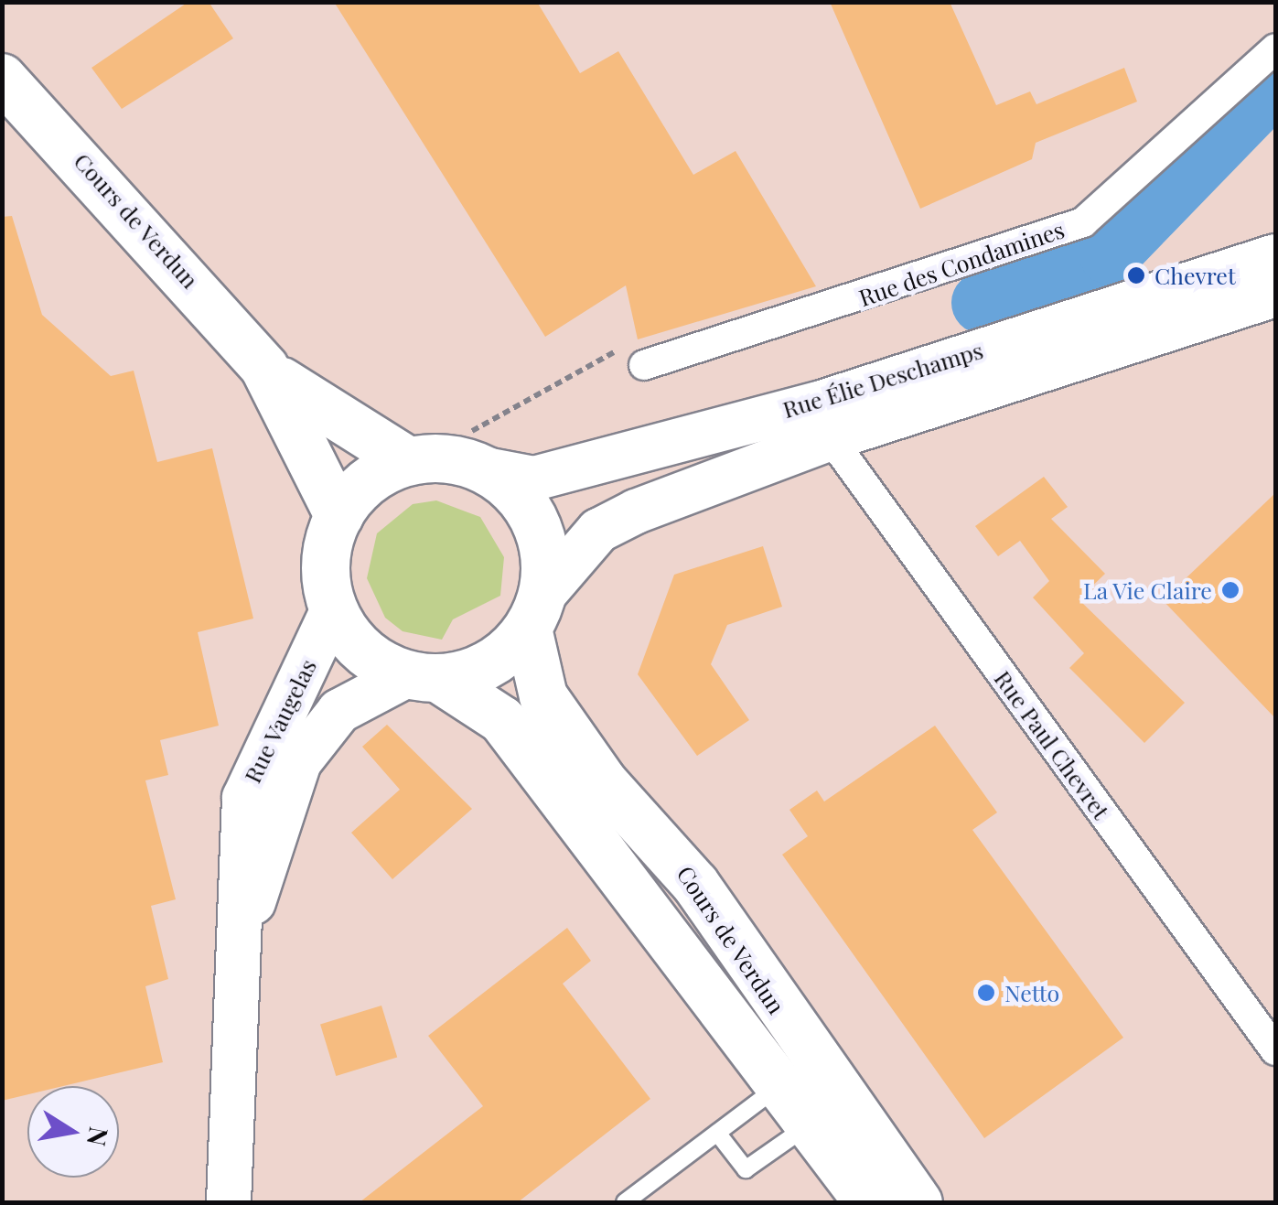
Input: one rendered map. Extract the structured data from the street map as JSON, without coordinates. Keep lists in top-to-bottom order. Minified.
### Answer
{"streets":{"main road":["Cours de Verdun","Rue Élie Deschamps","Rue Vaugelas"],"street":["Rue des Condamines","Rue Paul Chevret"]},"crossings":[["Cours de Verdun","Rue Élie Deschamps"],["Cours de Verdun","Rue Vaugelas"],["Rue Élie Deschamps","Rue Vaugelas"],["Rue Élie Deschamps","Rue Paul Chevret"]],"places":["Chevret","La Vie Claire","Netto"],"north":"right"}
